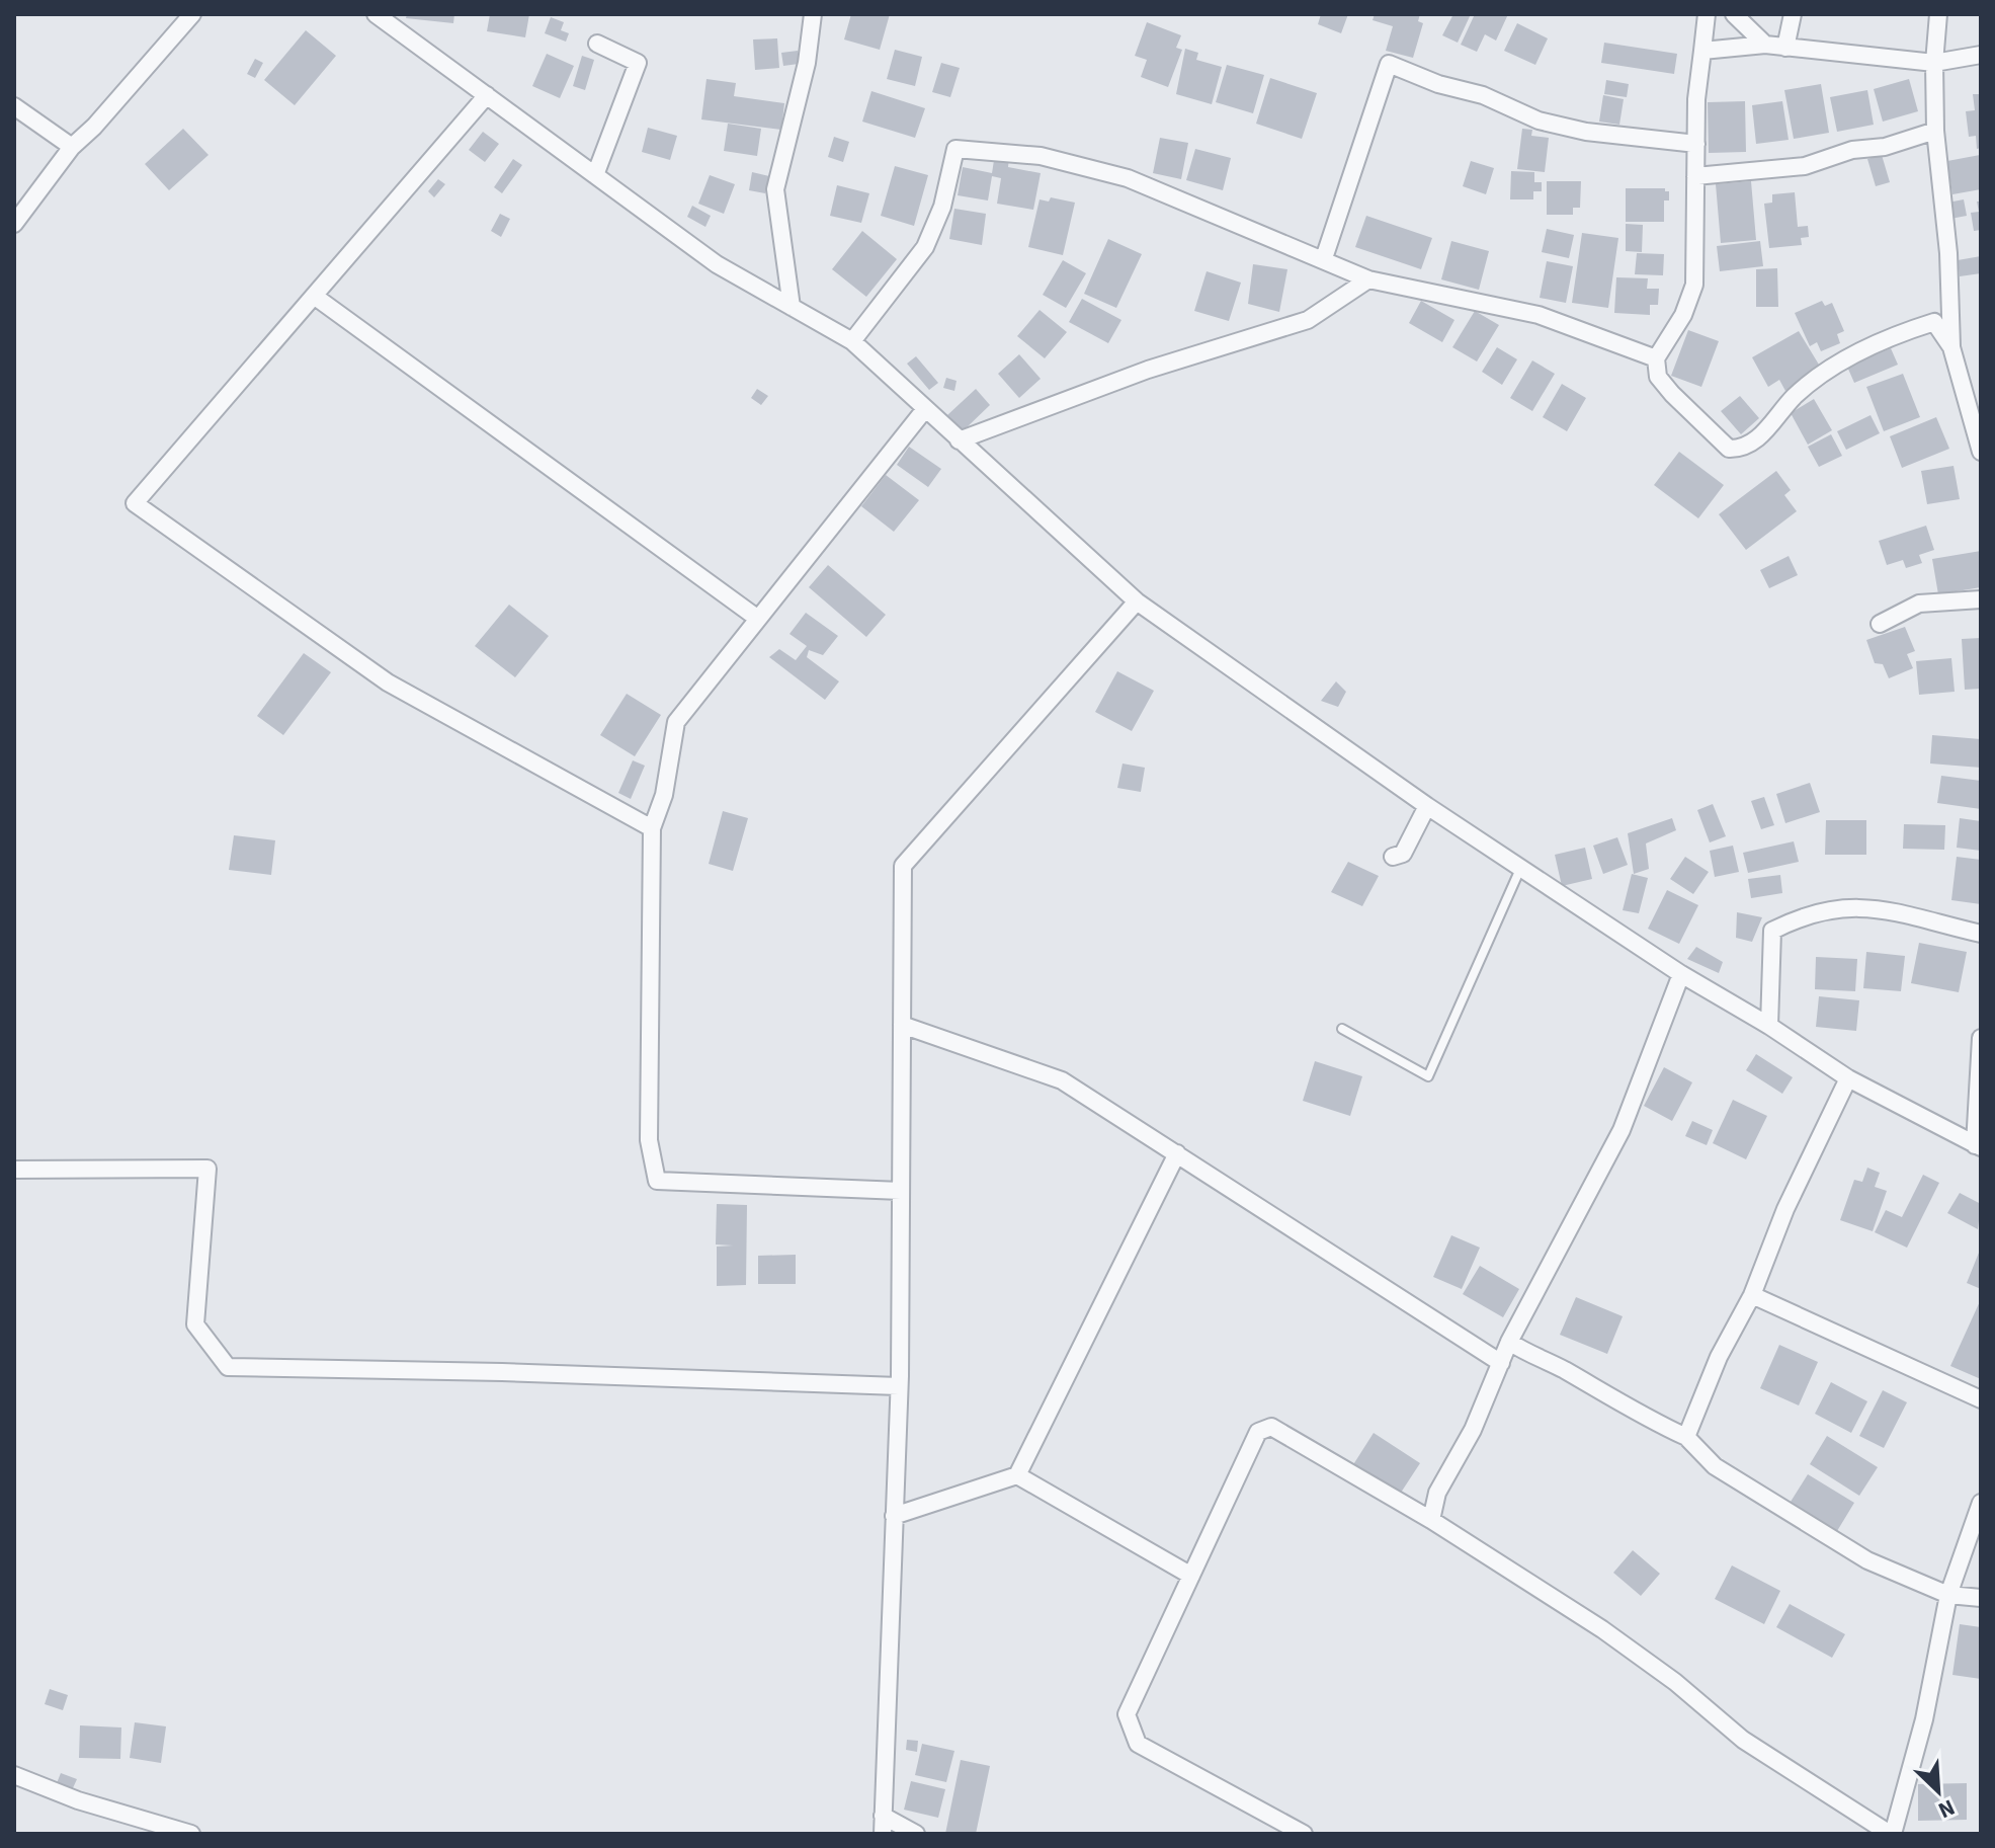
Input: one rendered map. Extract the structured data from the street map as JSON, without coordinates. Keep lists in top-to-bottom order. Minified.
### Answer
{"north":"bottom right"}
